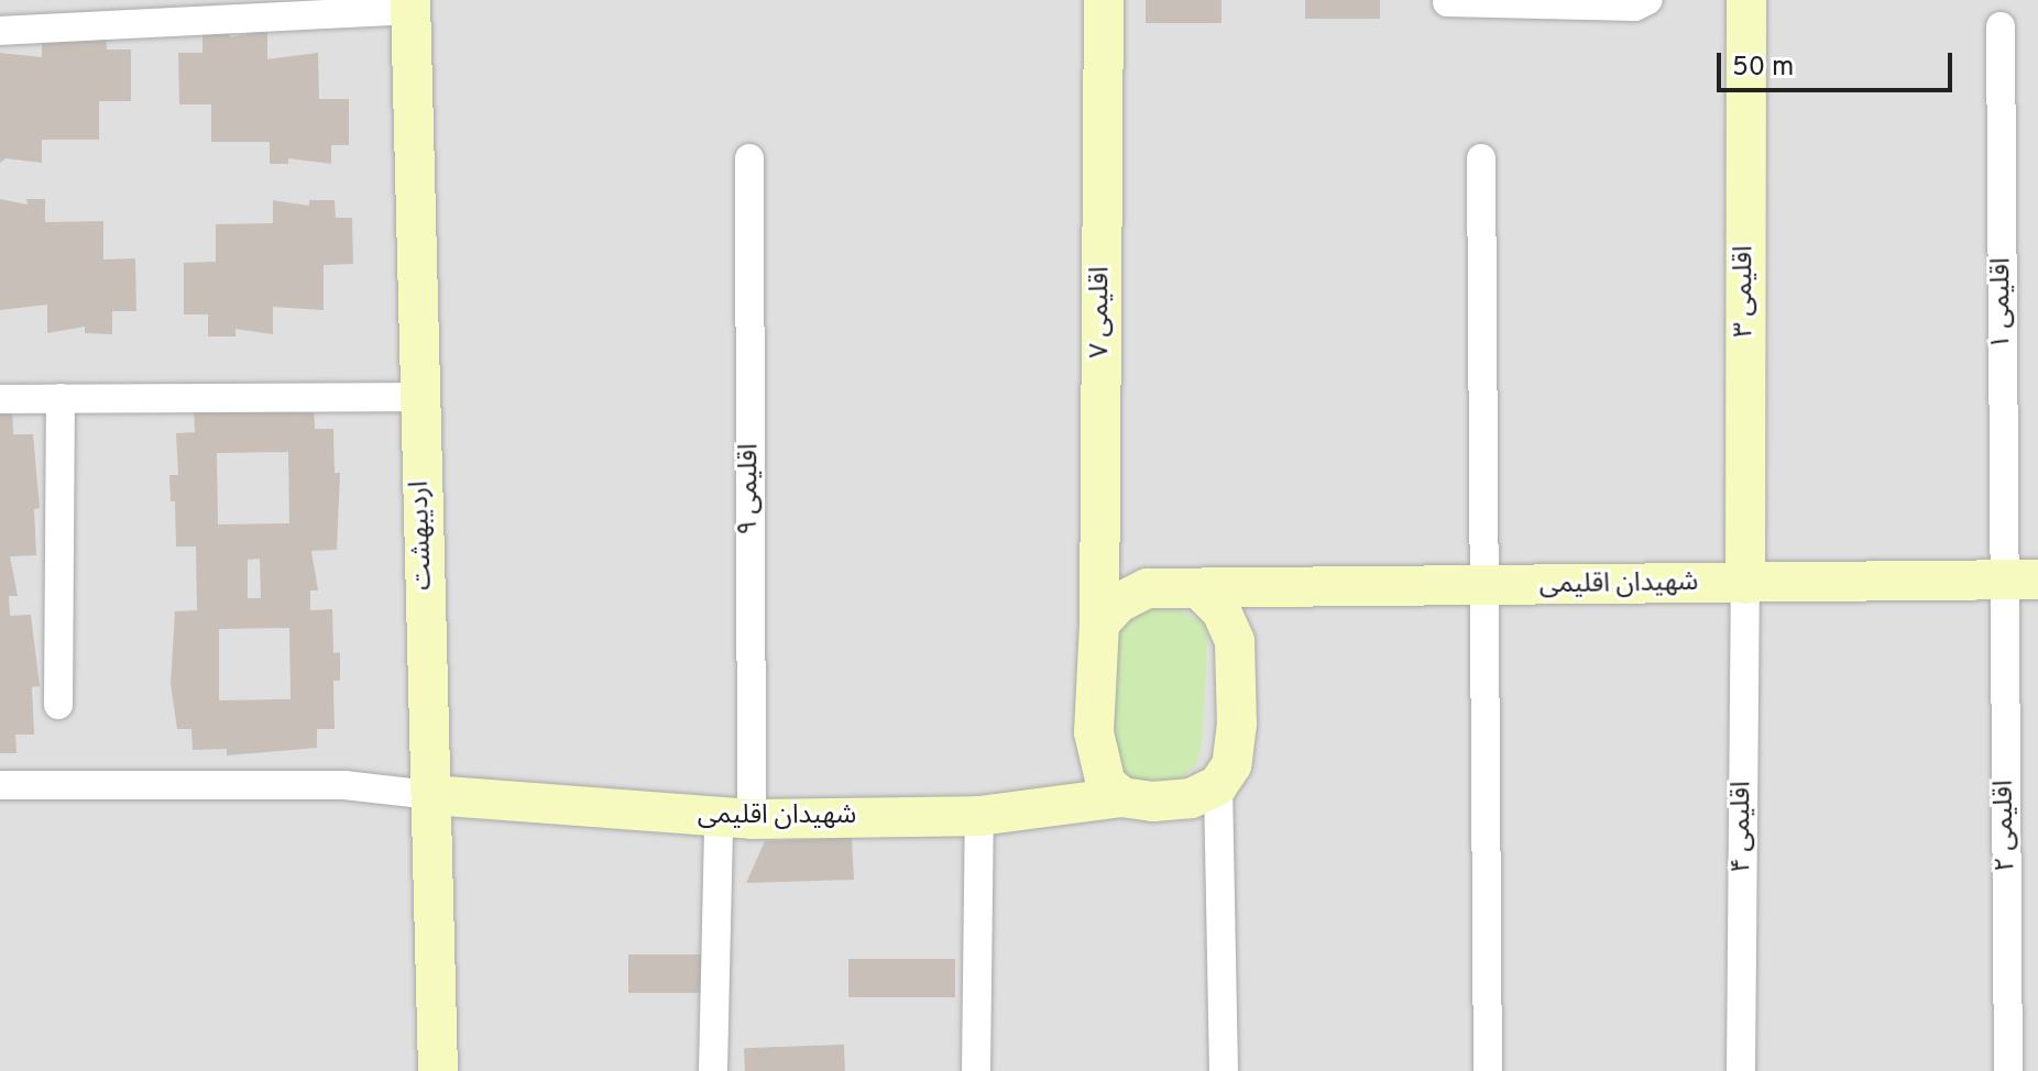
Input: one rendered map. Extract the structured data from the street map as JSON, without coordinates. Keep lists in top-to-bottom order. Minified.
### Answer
{"streets":{"street":["اقلیمی ۳","اقلیمی ۱","اقلیمی ۷","اقلیمی ۹","اردیبهشت","شهیدان اقلیمی","اقلیمی ۲","اقلیمی ۴"]},"crossings":[["اقلیمی ۳","شهیدان اقلیمی"],["اقلیمی ۳","اقلیمی ۴"],["اقلیمی ۱","شهیدان اقلیمی"],["اقلیمی ۱","اقلیمی ۲"],["اقلیمی ۷","شهیدان اقلیمی"],["اقلیمی ۹","شهیدان اقلیمی"],["اردیبهشت","شهیدان اقلیمی"],["شهیدان اقلیمی","اقلیمی ۲"],["شهیدان اقلیمی","اقلیمی ۴"]],"scale_bar":"50 m"}
